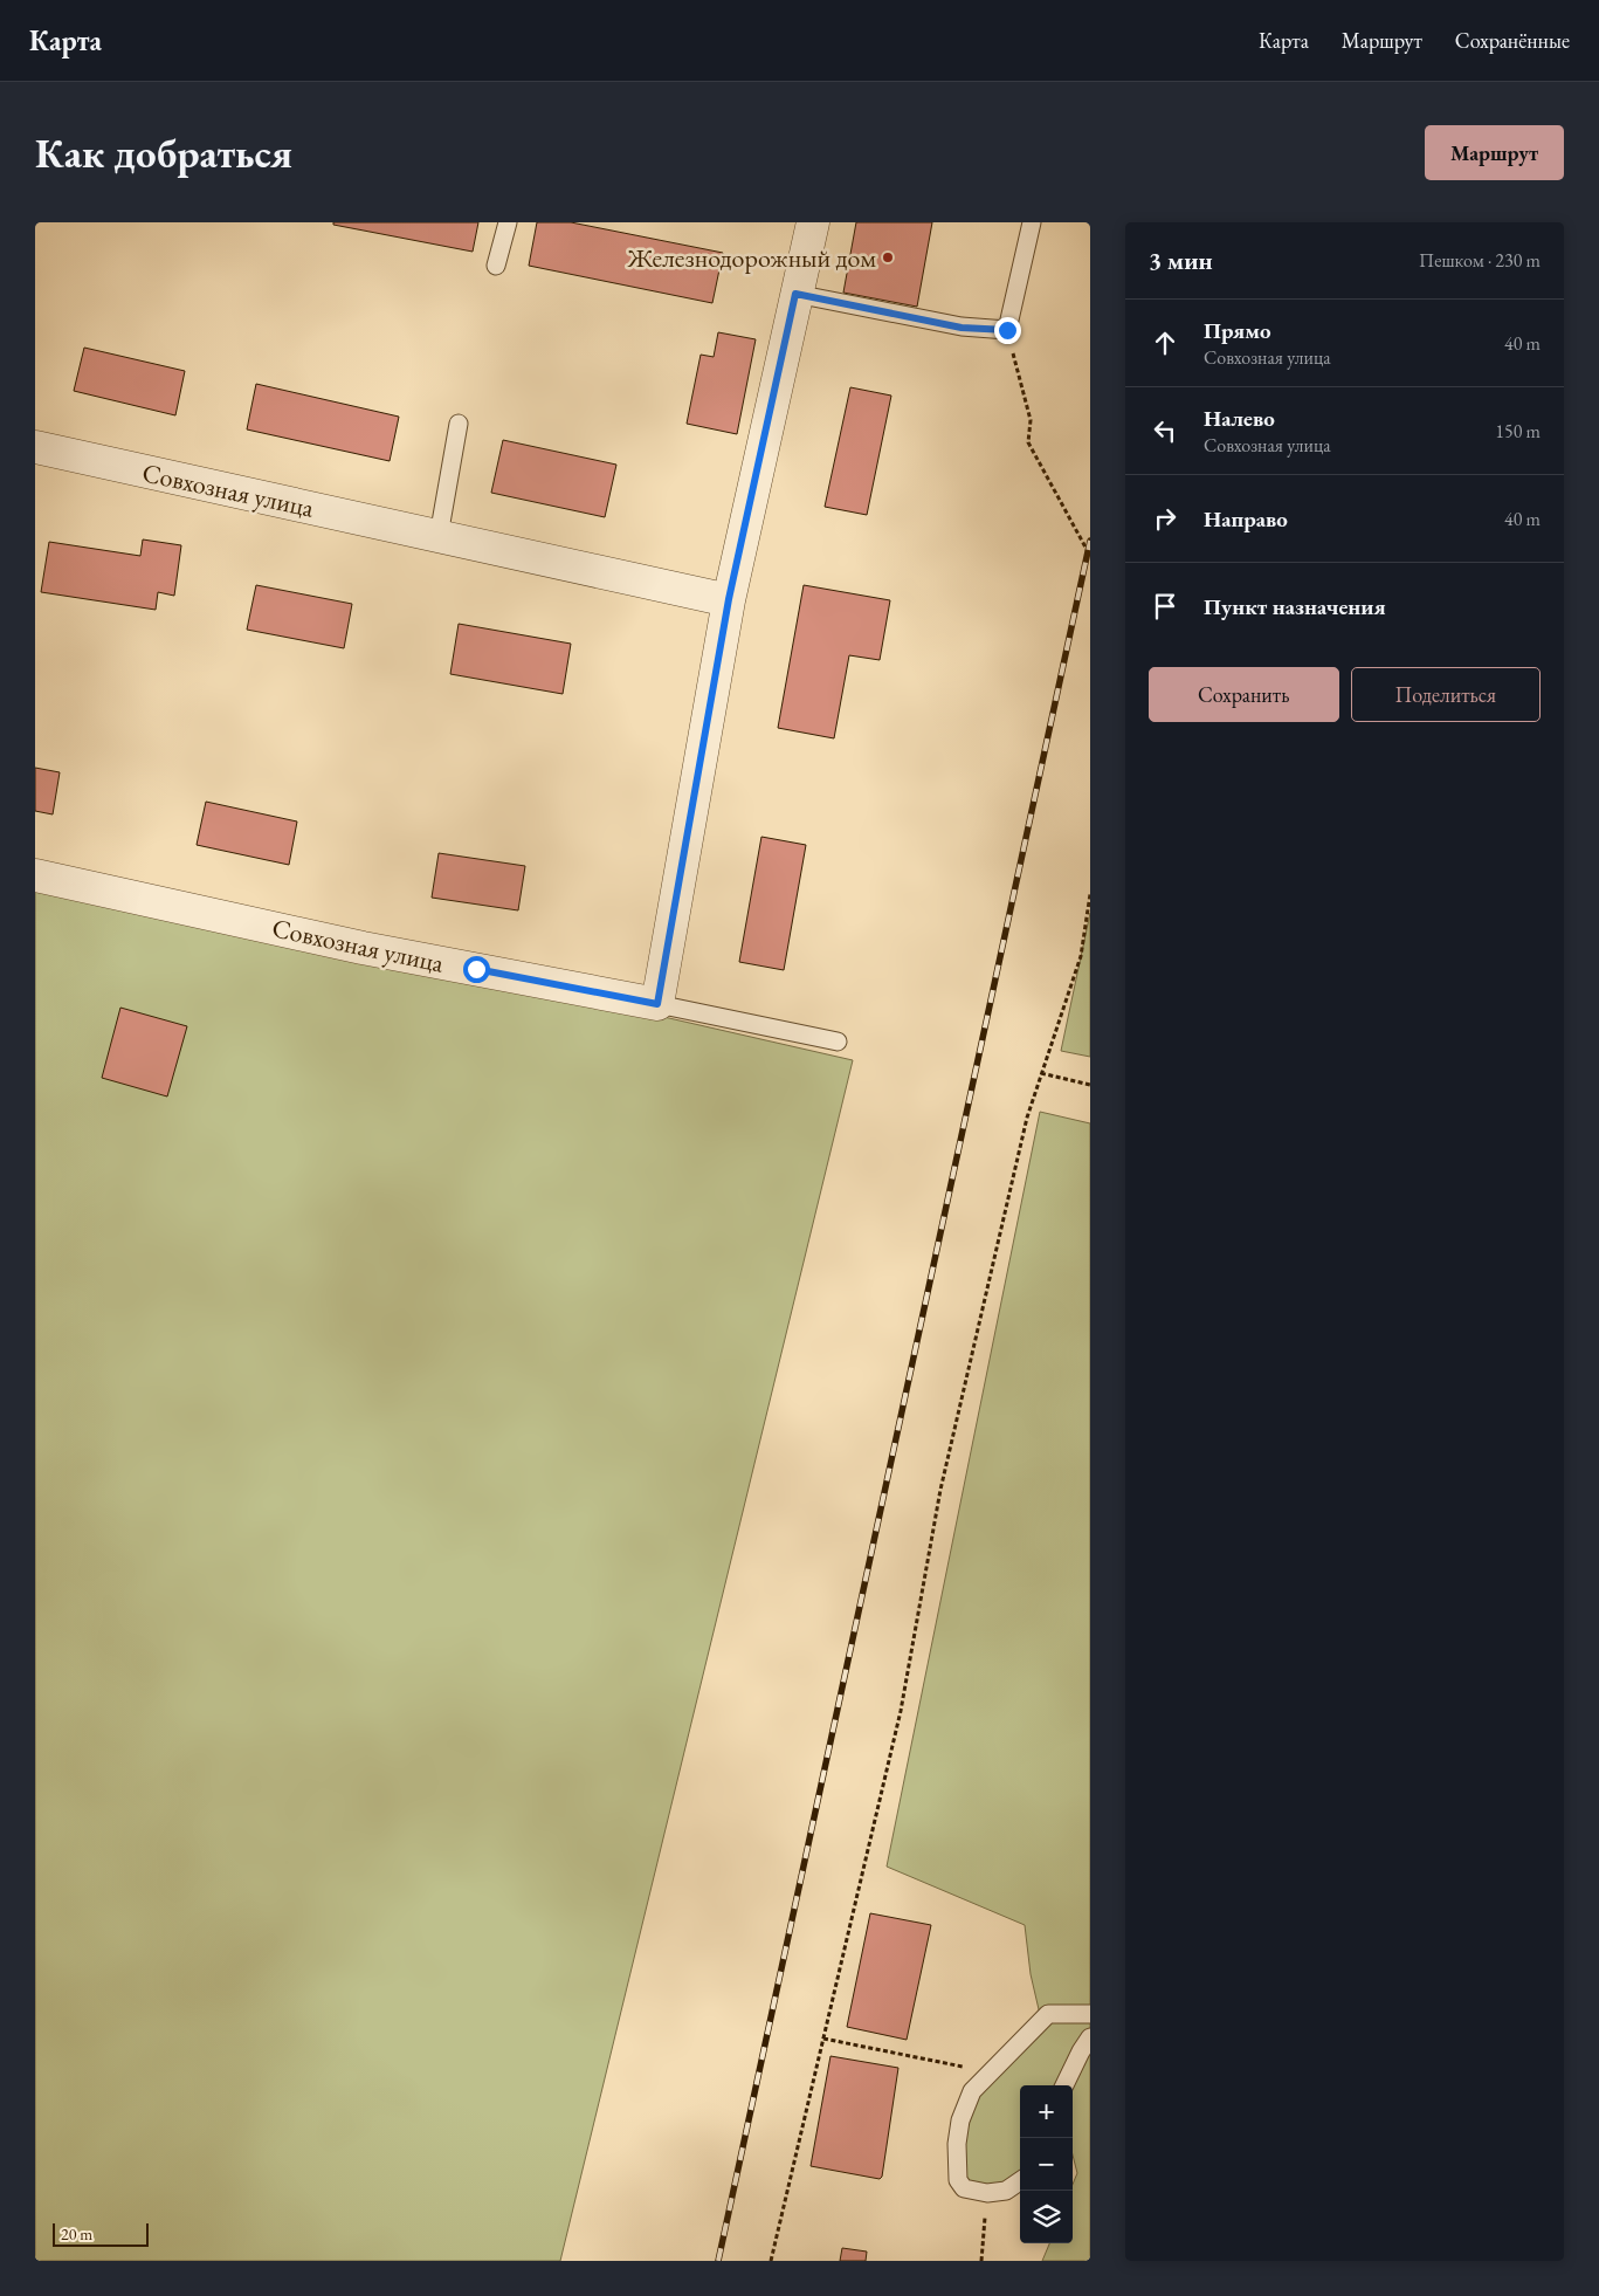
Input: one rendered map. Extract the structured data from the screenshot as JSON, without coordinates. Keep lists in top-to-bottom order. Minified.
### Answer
{"streets":{"street":["Совхозная улица"]},"places":["Железнодорожный дом"],"scale_bar":"20 m","page":{"header":"Карта","nav":["Карта","Маршрут","Сохранённые"],"buttons":["Маршрут",["Сохранить","Поделиться"]],"title":"Как добраться","heading":["3 мин","Пешком · 230 m"],"list":[["Прямо","Совхозная улица","40 m"],["Налево","Совхозная улица","150 m"],["Направо","40 m"],"Пункт назначения"],"map_buttons":["+","−"],"scale":"20 m"}}
